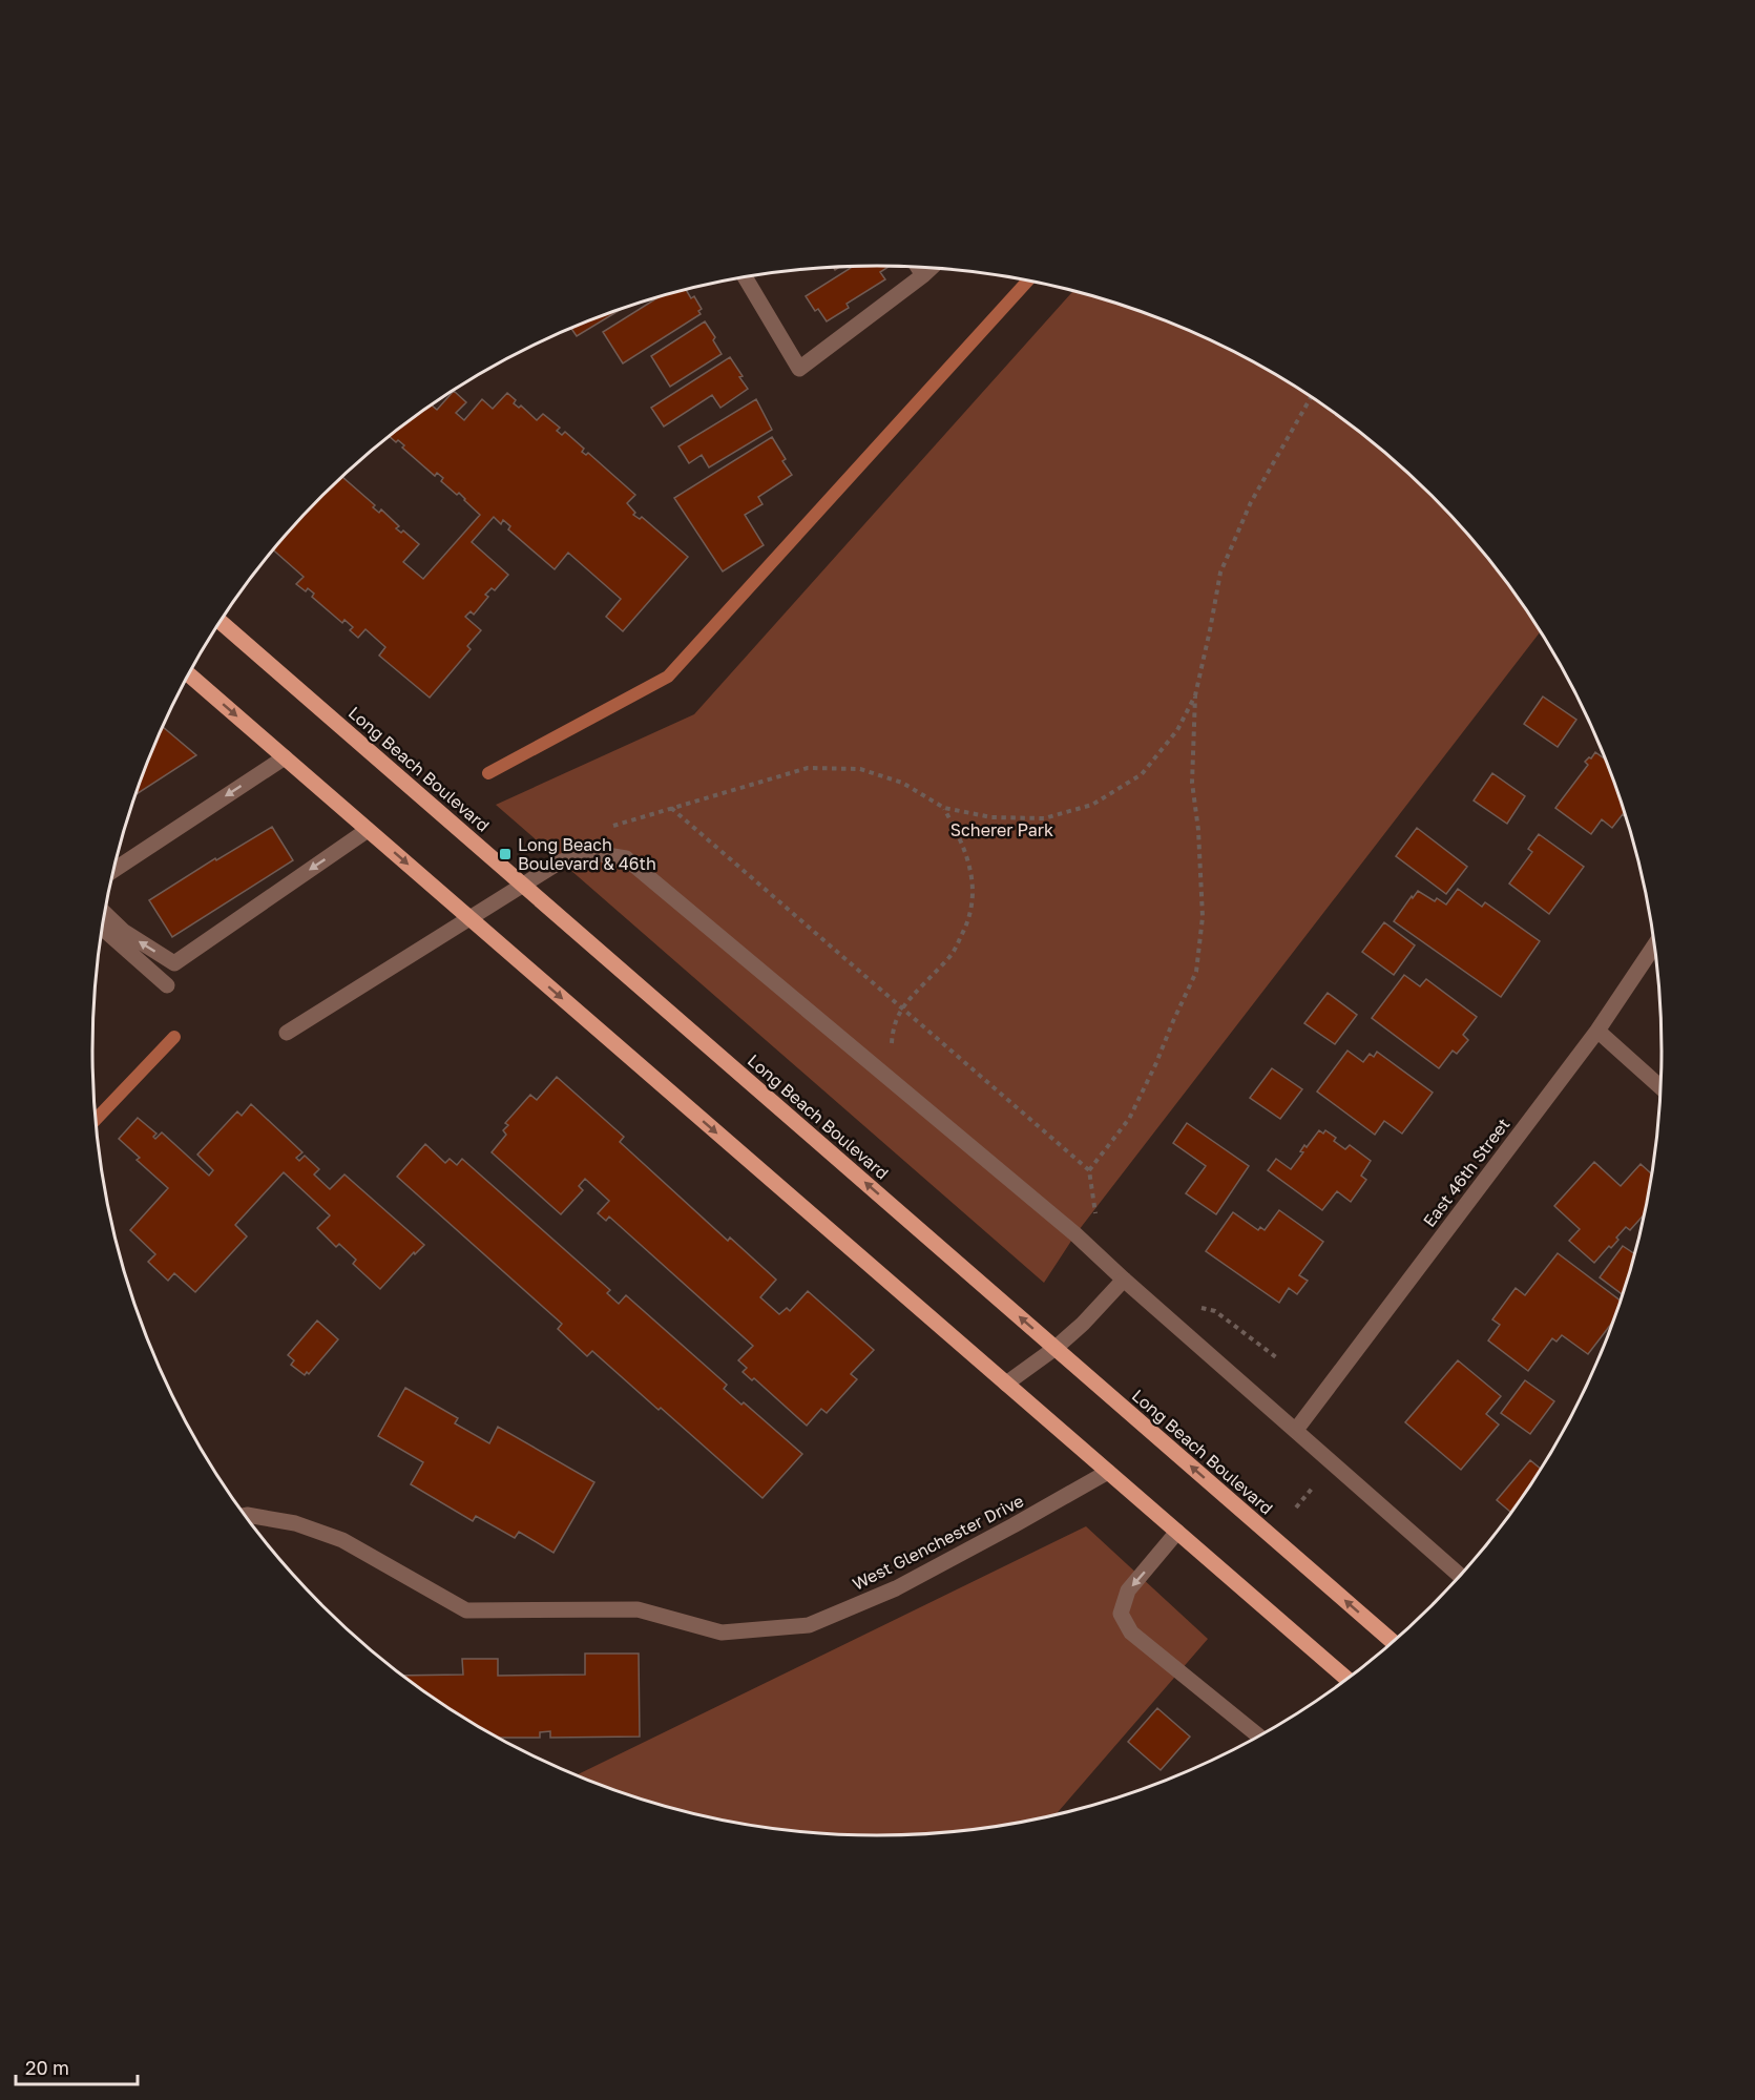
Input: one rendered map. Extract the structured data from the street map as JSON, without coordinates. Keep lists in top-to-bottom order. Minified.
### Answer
{"streets":{"main road":["Long Beach Boulevard"],"street":["East 46th Street","West Glenchester Drive"]},"parks":["Scherer Park"],"places":{"transit":["Long Beach Boulevard & 46th"]},"scale_bar":"20 m"}
